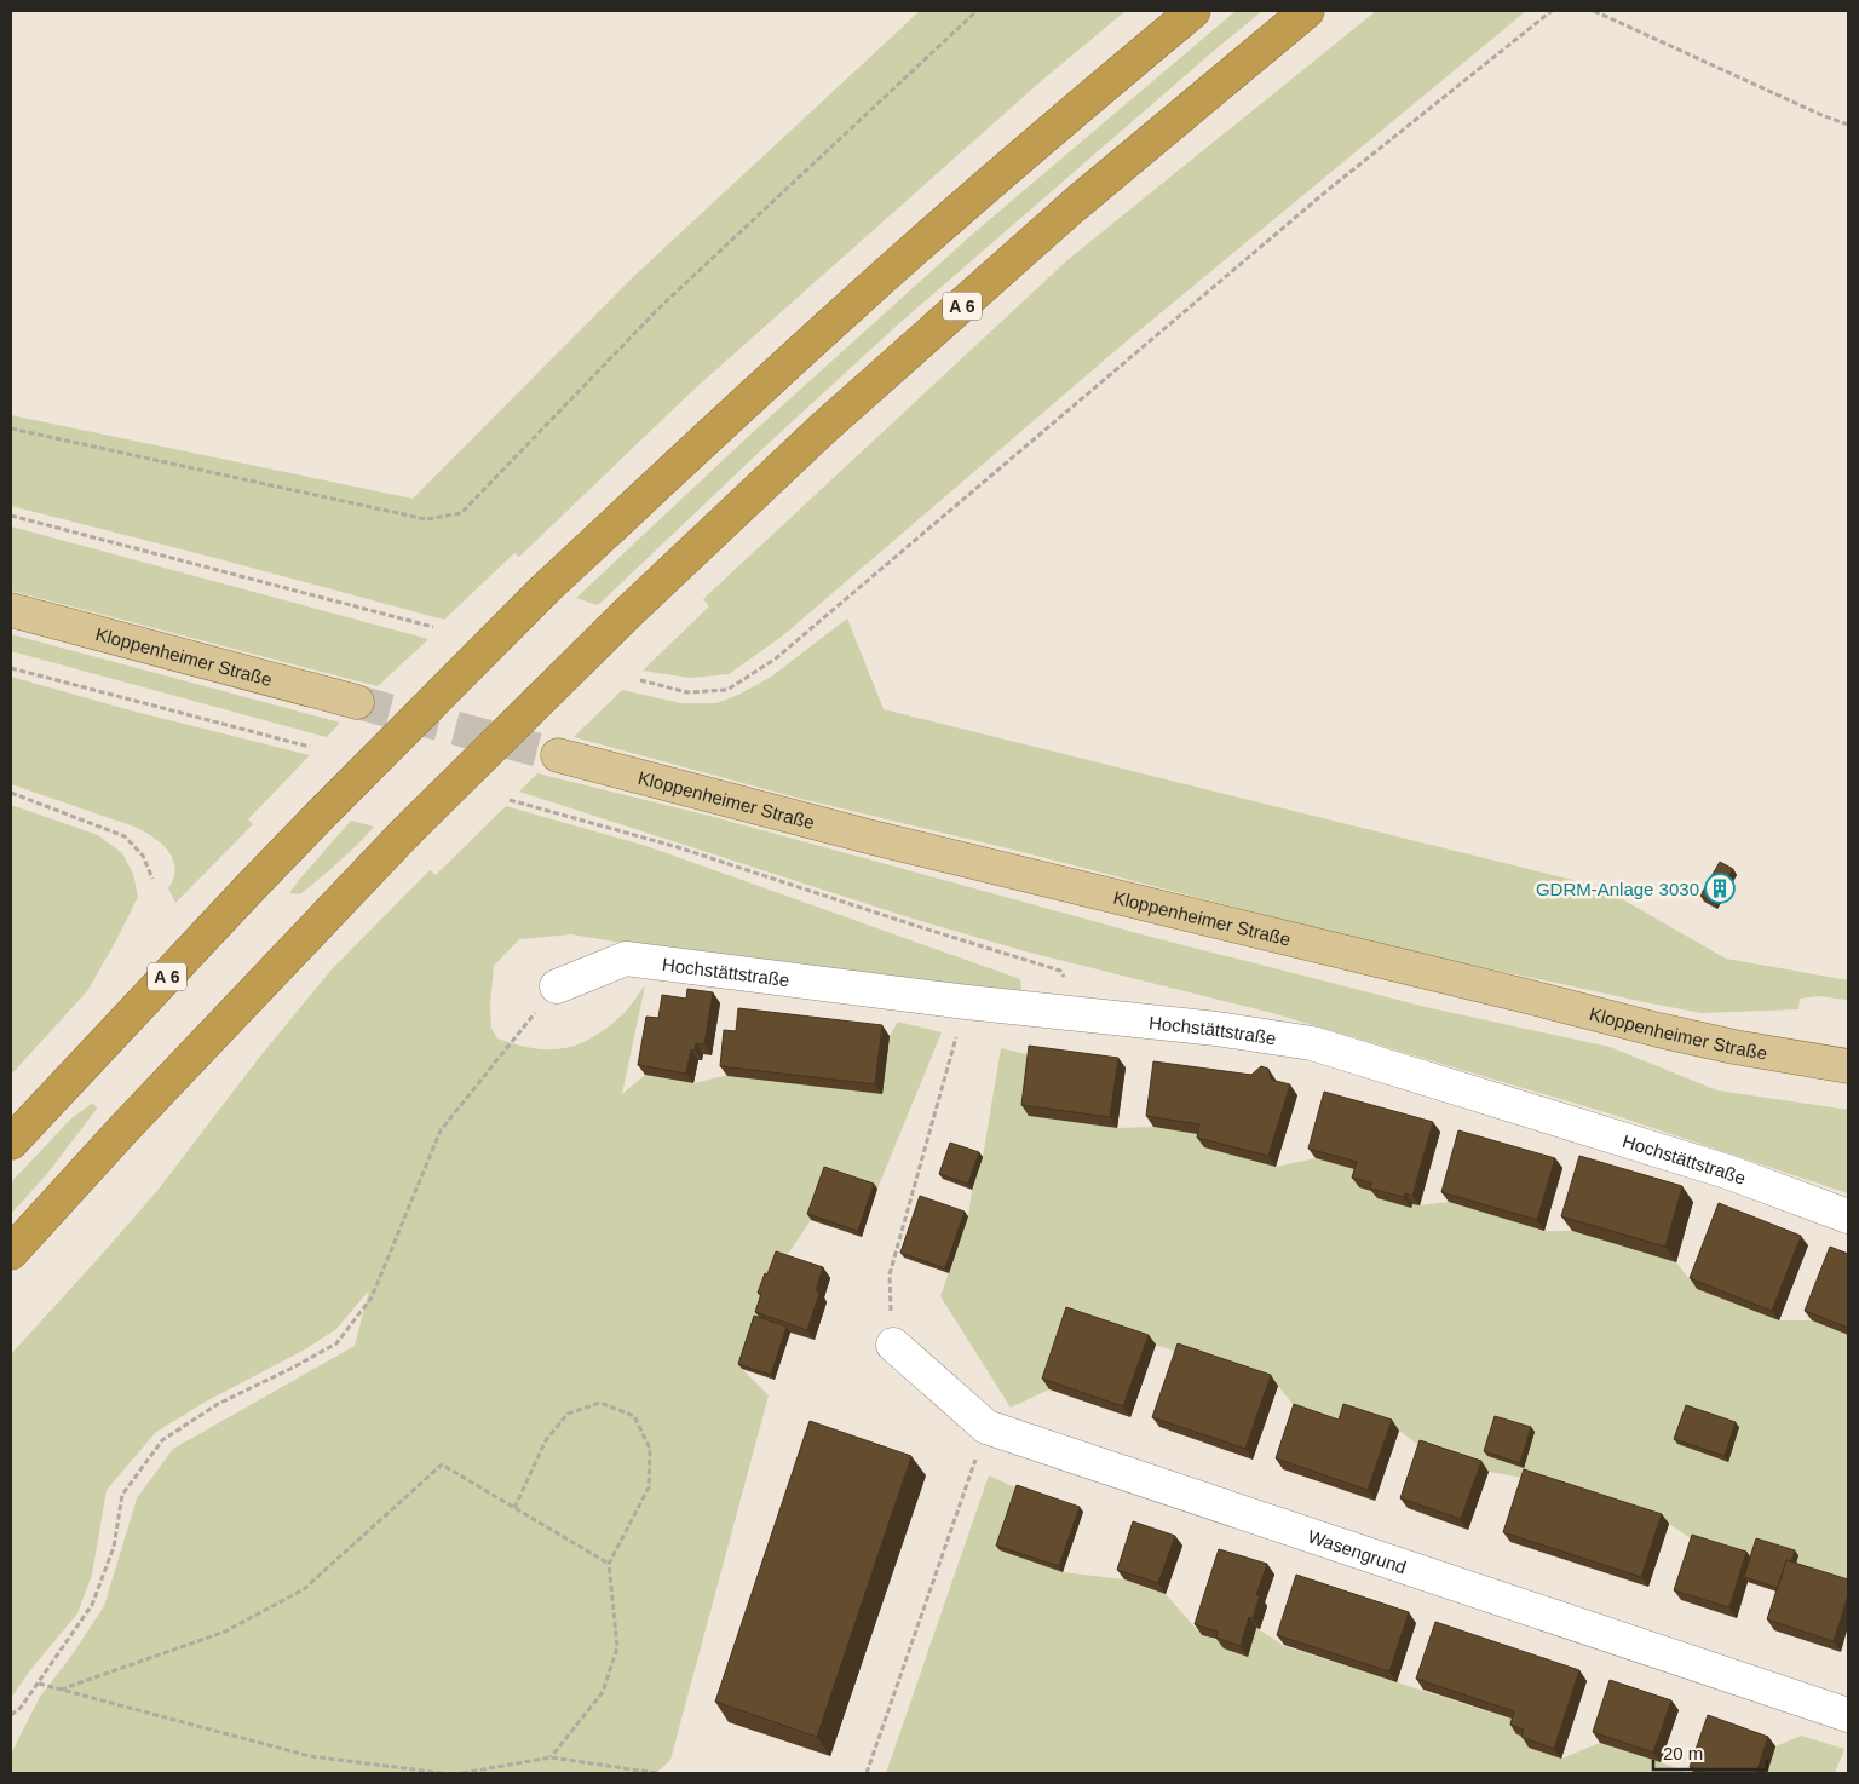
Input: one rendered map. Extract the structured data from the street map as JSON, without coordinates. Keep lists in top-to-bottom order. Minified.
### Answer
{"streets":{"highway":["A 6"],"main road":["Kloppenheimer Straße"],"street":["Hochstättstraße","Wasengrund"]},"places":{"building":["GDRM-Anlage 3030"]},"scale_bar":"20 m"}
